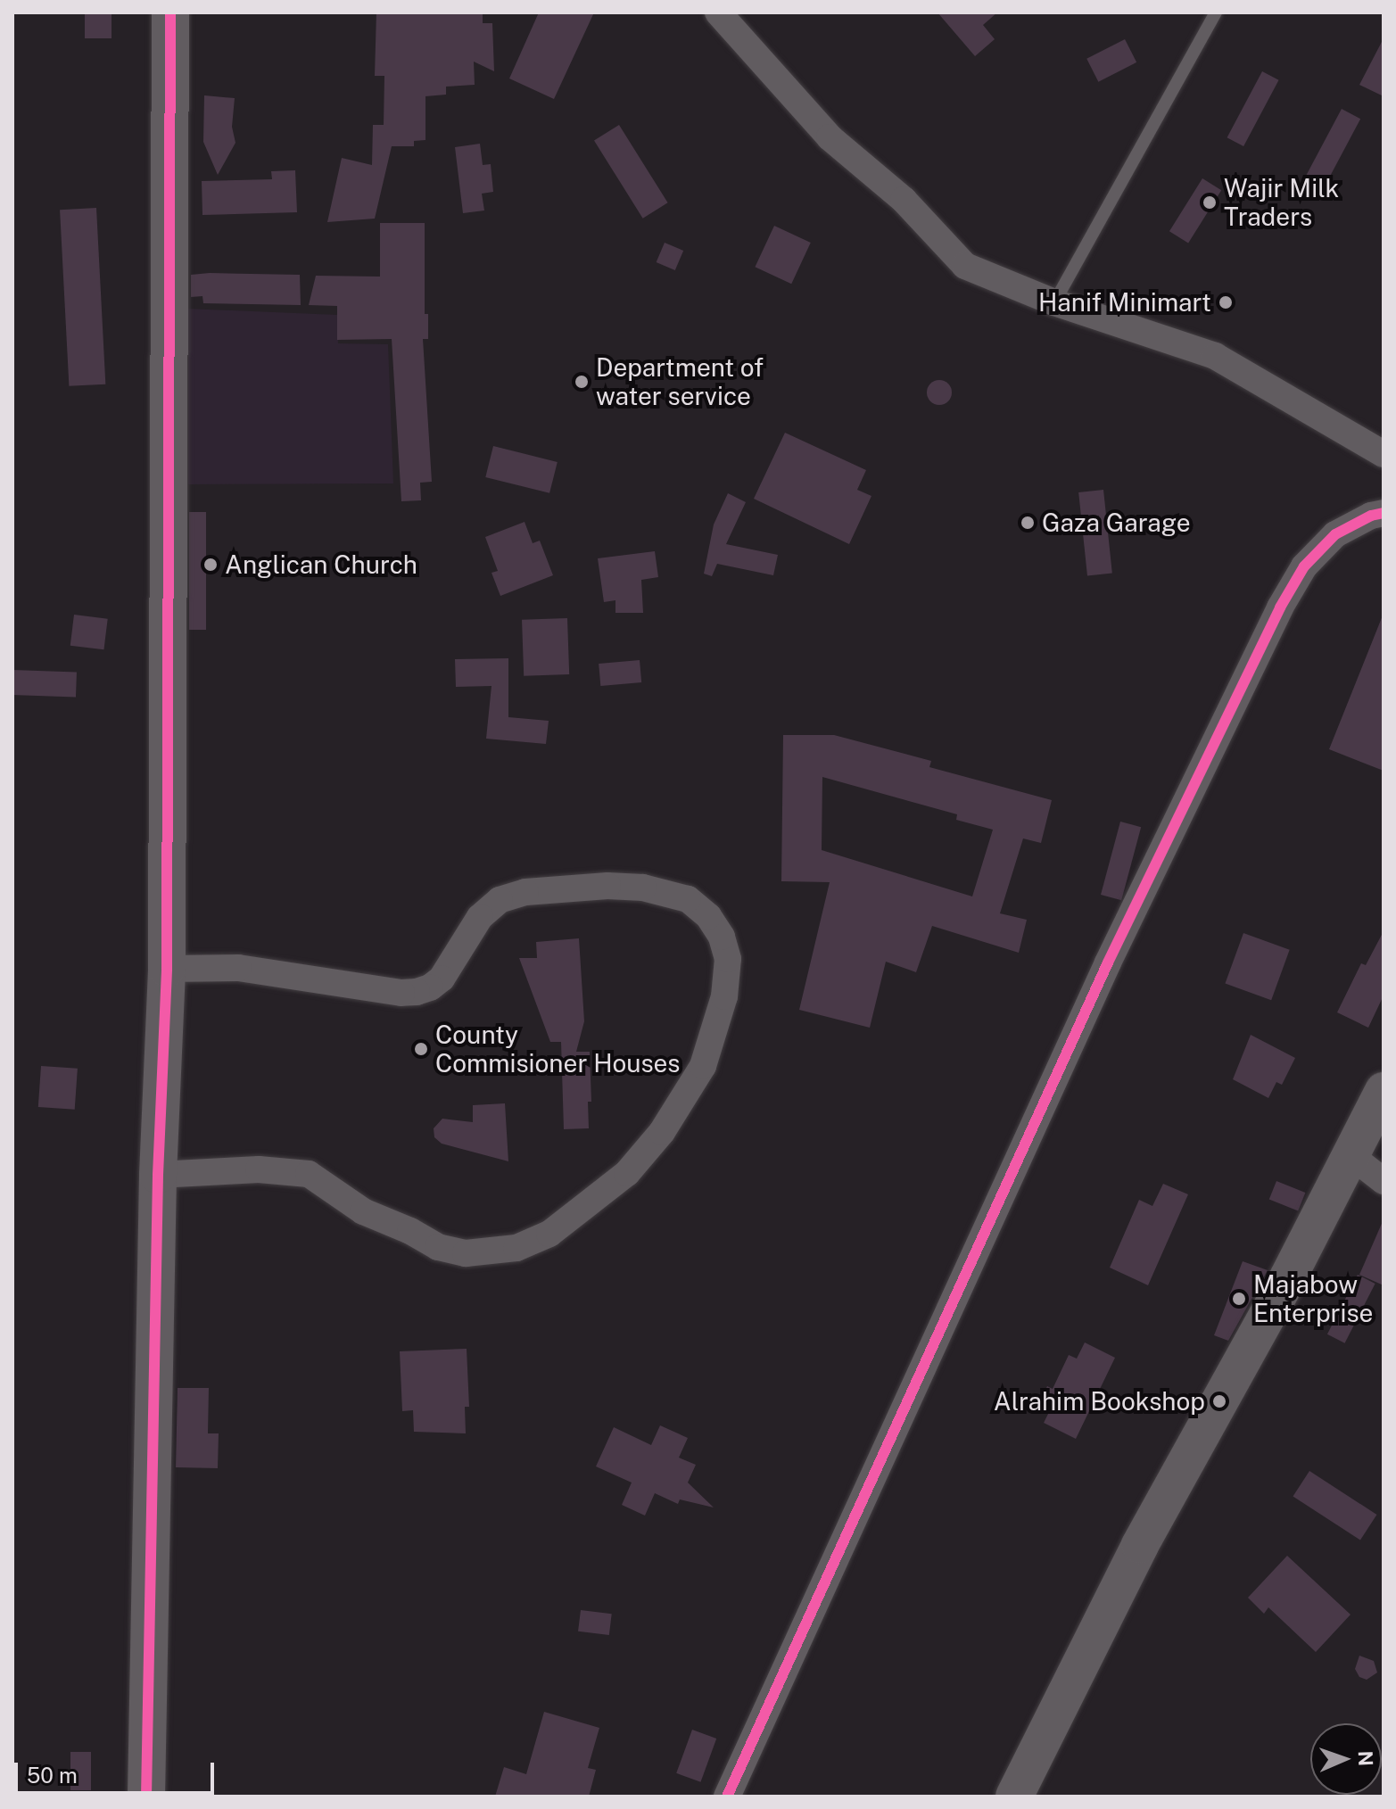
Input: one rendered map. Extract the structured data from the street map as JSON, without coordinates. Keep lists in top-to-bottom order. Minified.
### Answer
{"places":["Wajir Milk Traders","Hanif Minimart","Department of water service","Gaza Garage","Anglican Church","County Commisioner Houses","Majabow Enterprise","Alrahim Bookshop"],"scale_bar":"50 m","north":"right"}
